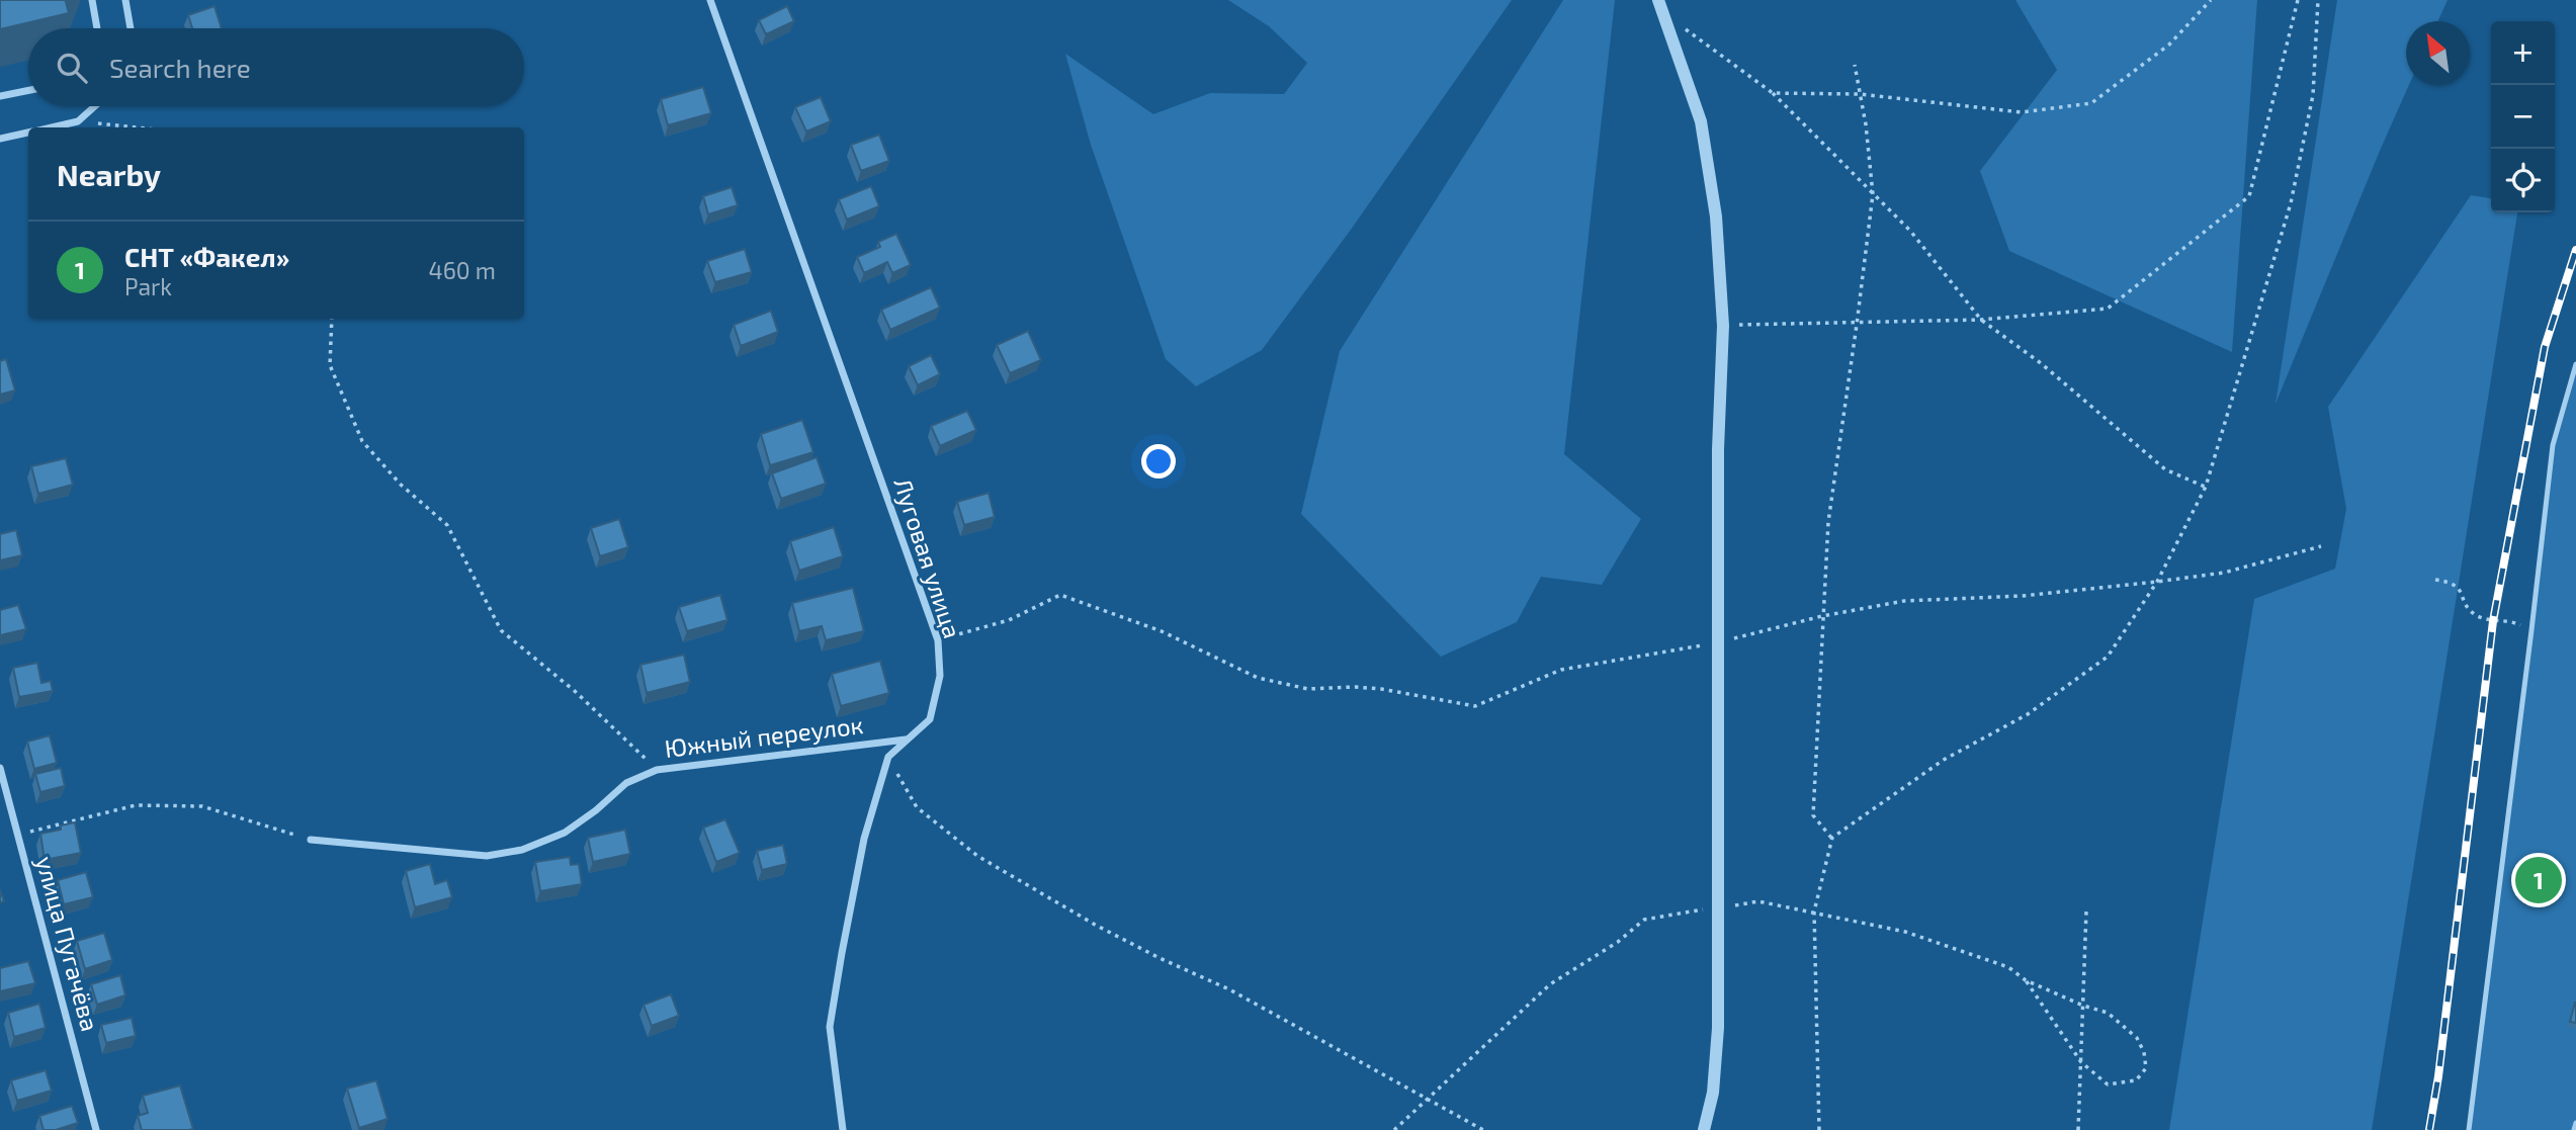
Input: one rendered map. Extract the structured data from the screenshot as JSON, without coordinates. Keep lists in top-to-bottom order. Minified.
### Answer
{"streets":{"street":["Луговая улица","Южный переулок","улица Пугачёва"]},"crossings":[["Луговая улица","Южный переулок"]],"north":"top left","page":{"map_buttons":["+","−"],"search":"Search here","heading":"Nearby","list":[{"mark":"1","name":"СНТ «Факел»","note":"Park","value":"460 m"}],"pins":"1"}}
